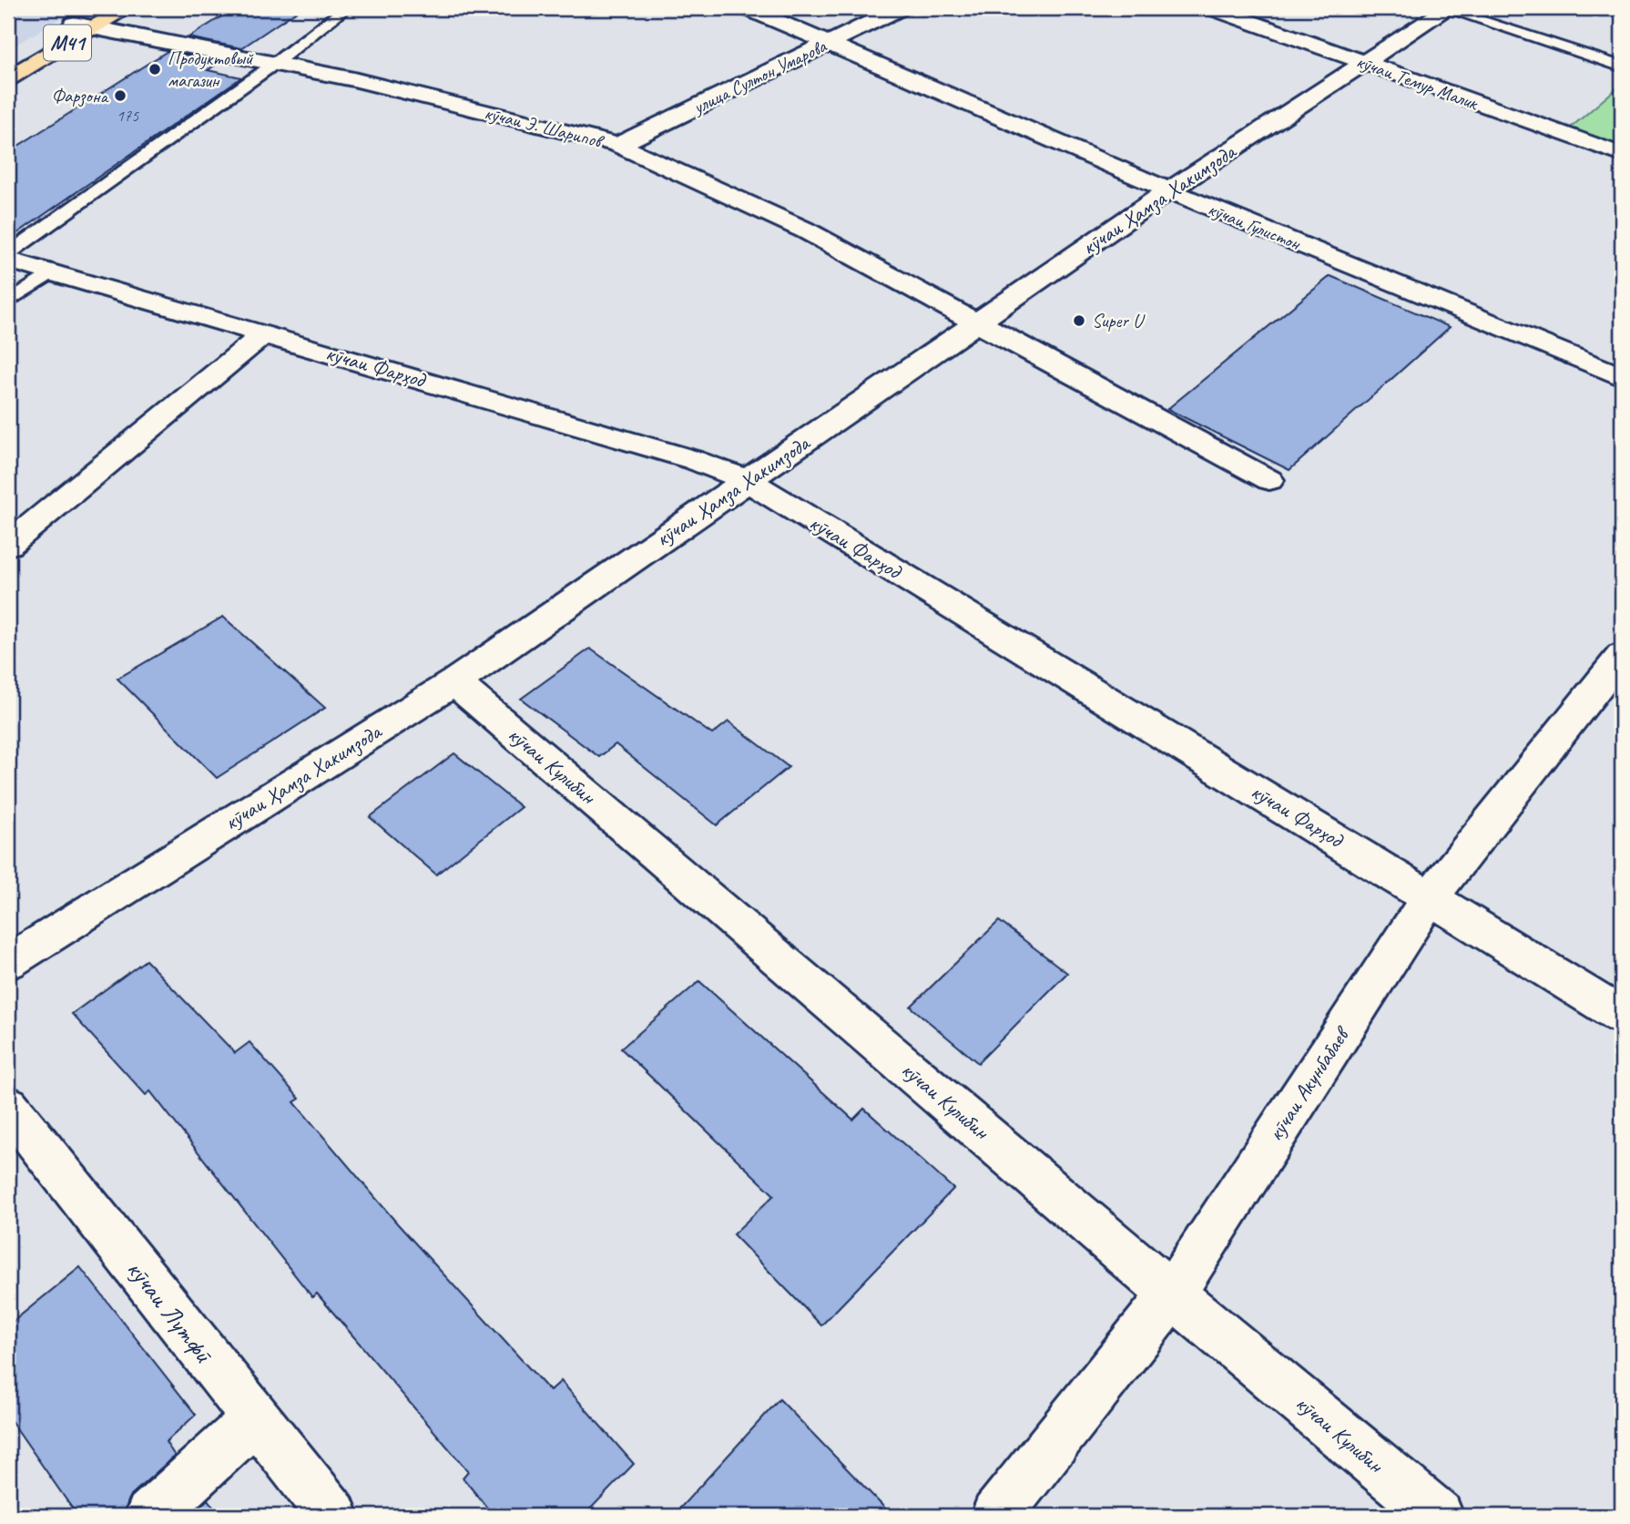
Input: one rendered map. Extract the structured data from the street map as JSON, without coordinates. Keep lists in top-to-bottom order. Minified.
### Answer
{"streets":{"highway":["M41"],"street":["улица Султон Умарова","кӯчаи Темур Малик","кӯчаи Э. Шарипов","кӯчаи Ҳамза Хакимзода","кӯчаи Гулистон","кӯчаи Фарҳод","кӯчаи Кулибин","кӯчаи Акунбабаев","кӯчаи Лутфӣ"]},"crossings":[["M41","кӯчаи Э. Шарипов"],["улица Султон Умарова","кӯчаи Э. Шарипов"],["улица Султон Умарова","кӯчаи Гулистон"],["кӯчаи Темур Малик","кӯчаи Ҳамза Хакимзода"],["кӯчаи Э. Шарипов","кӯчаи Ҳамза Хакимзода"],["кӯчаи Ҳамза Хакимзода","кӯчаи Гулистон"],["кӯчаи Ҳамза Хакимзода","кӯчаи Фарҳод"],["кӯчаи Ҳамза Хакимзода","кӯчаи Кулибин"],["кӯчаи Фарҳод","кӯчаи Акунбабаев"],["кӯчаи Кулибин","кӯчаи Акунбабаев"]],"places":["Продуктовый магазин","Фарзона","Super U"],"house_numbers":["175"]}
